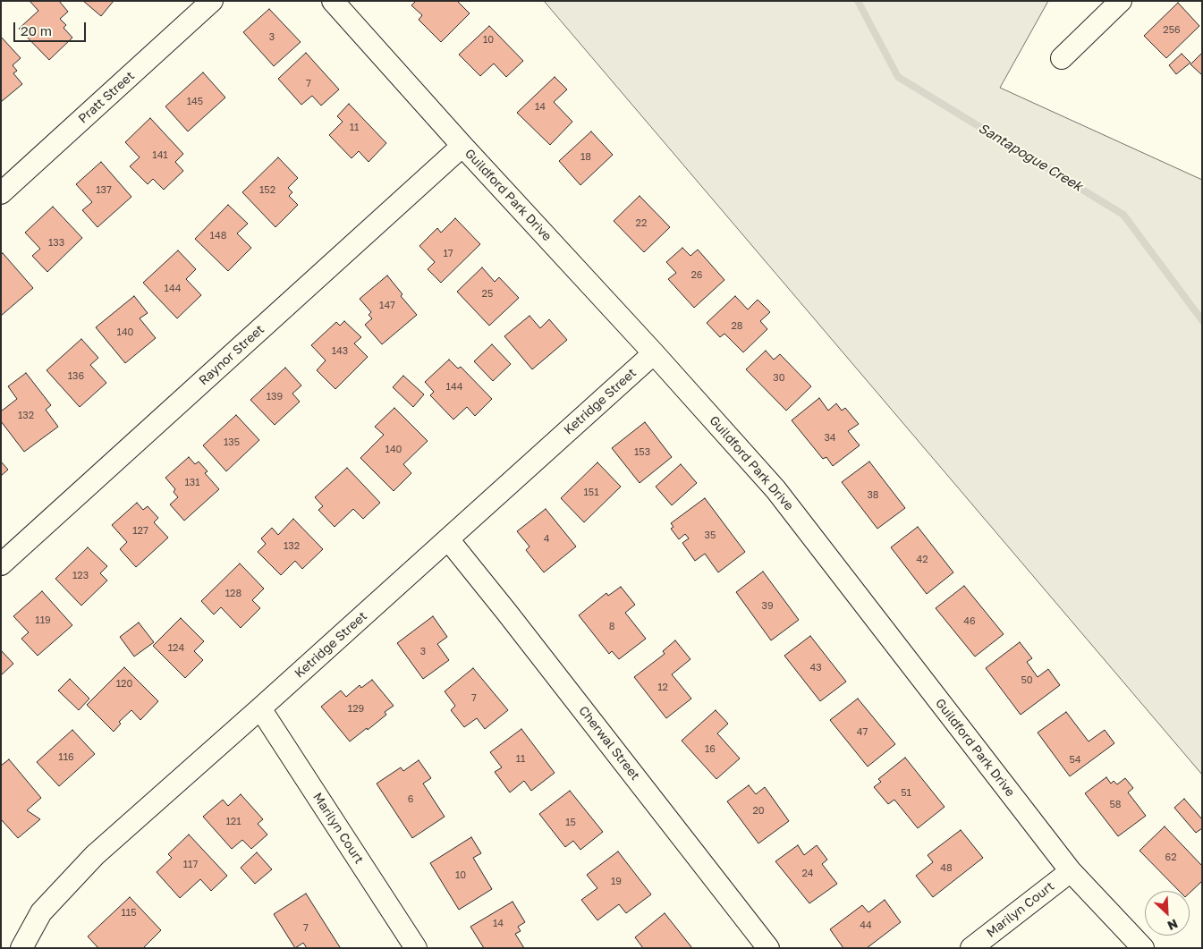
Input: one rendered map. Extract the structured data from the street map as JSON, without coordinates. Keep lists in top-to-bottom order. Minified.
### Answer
{"streets":{"street":["Pratt Street","Guildford Park Drive","Raynor Street","Ketridge Street","Cherwal Street","Marilyn Court"]},"crossings":[["Guildford Park Drive","Raynor Street"],["Guildford Park Drive","Ketridge Street"],["Guildford Park Drive","Marilyn Court"],["Ketridge Street","Cherwal Street"],["Ketridge Street","Marilyn Court"]],"water":["Santapogue Creek"],"house_numbers":["256","3","10","7","145","14","11","141","18","137","152","22","148","133","17","26","144","25","147","28","140","143","136","30","144","139","132","34","135","140","153","131","151","38","127","35","4","132","42","123","128","39","119","46","8","124","3","43","50","120","12","7","129","47","16","116","11","54","51","6","58","20","121","15","62","117","48","24","10","19","115","14","44","7"],"scale_bar":"20 m","north":"bottom right"}
